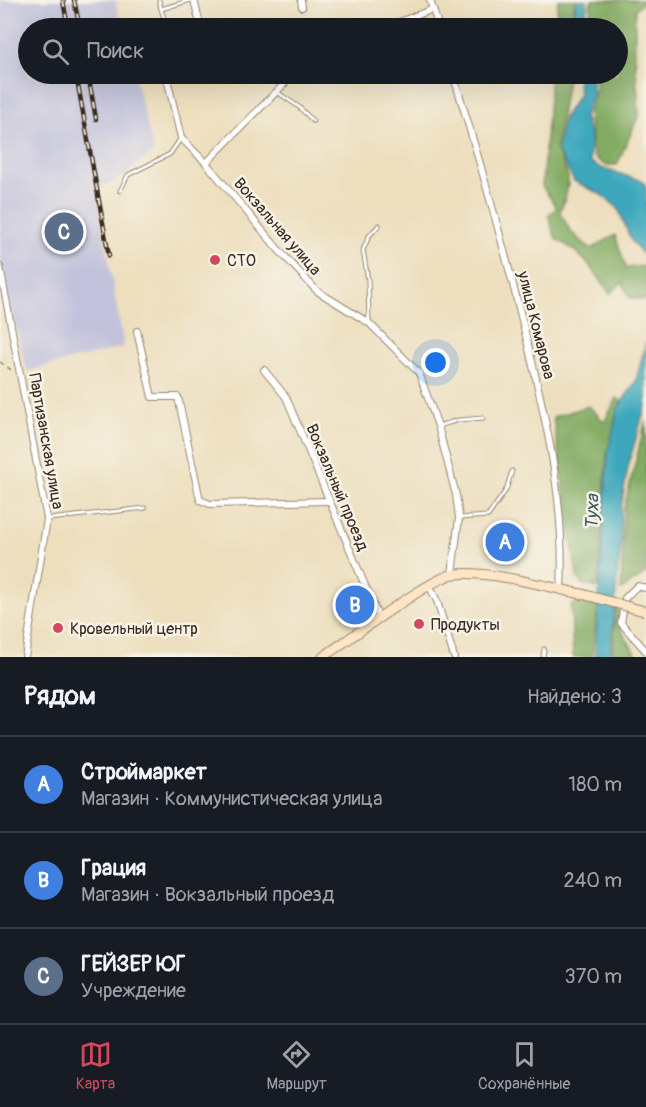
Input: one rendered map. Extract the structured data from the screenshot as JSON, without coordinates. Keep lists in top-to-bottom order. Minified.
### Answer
{"streets":{"street":["Вокзальная улица","улица Комарова","Партизанская улица","Вокзальный проезд"]},"water":["Туха"],"places":["СТО","Продукты","Кровельный центр"],"page":{"search":"Поиск","pins":["C","A","B"],"heading":["Рядом","Найдено: 3"],"list":[{"mark":"A","name":"Строймаркет","note":"Магазин · Коммунистическая улица","value":"180 m"},{"mark":"B","name":"Грация","note":"Магазин · Вокзальный проезд","value":"240 m"},{"mark":"C","name":"ГЕЙЗЕР ЮГ","note":"Учреждение","value":"370 m"}],"nav":["Карта","Маршрут","Сохранённые"]}}
